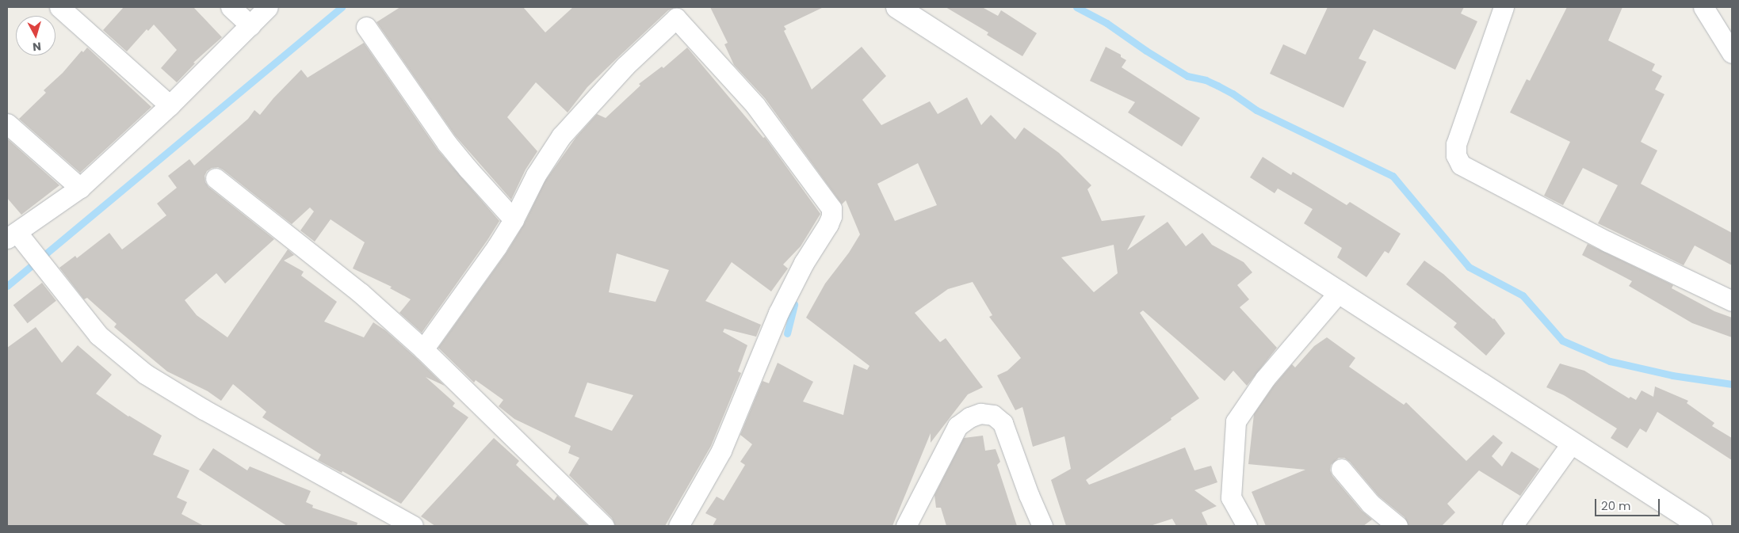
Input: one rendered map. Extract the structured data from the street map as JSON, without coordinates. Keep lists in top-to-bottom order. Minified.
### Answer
{"scale_bar":"20 m","north":"bottom"}
